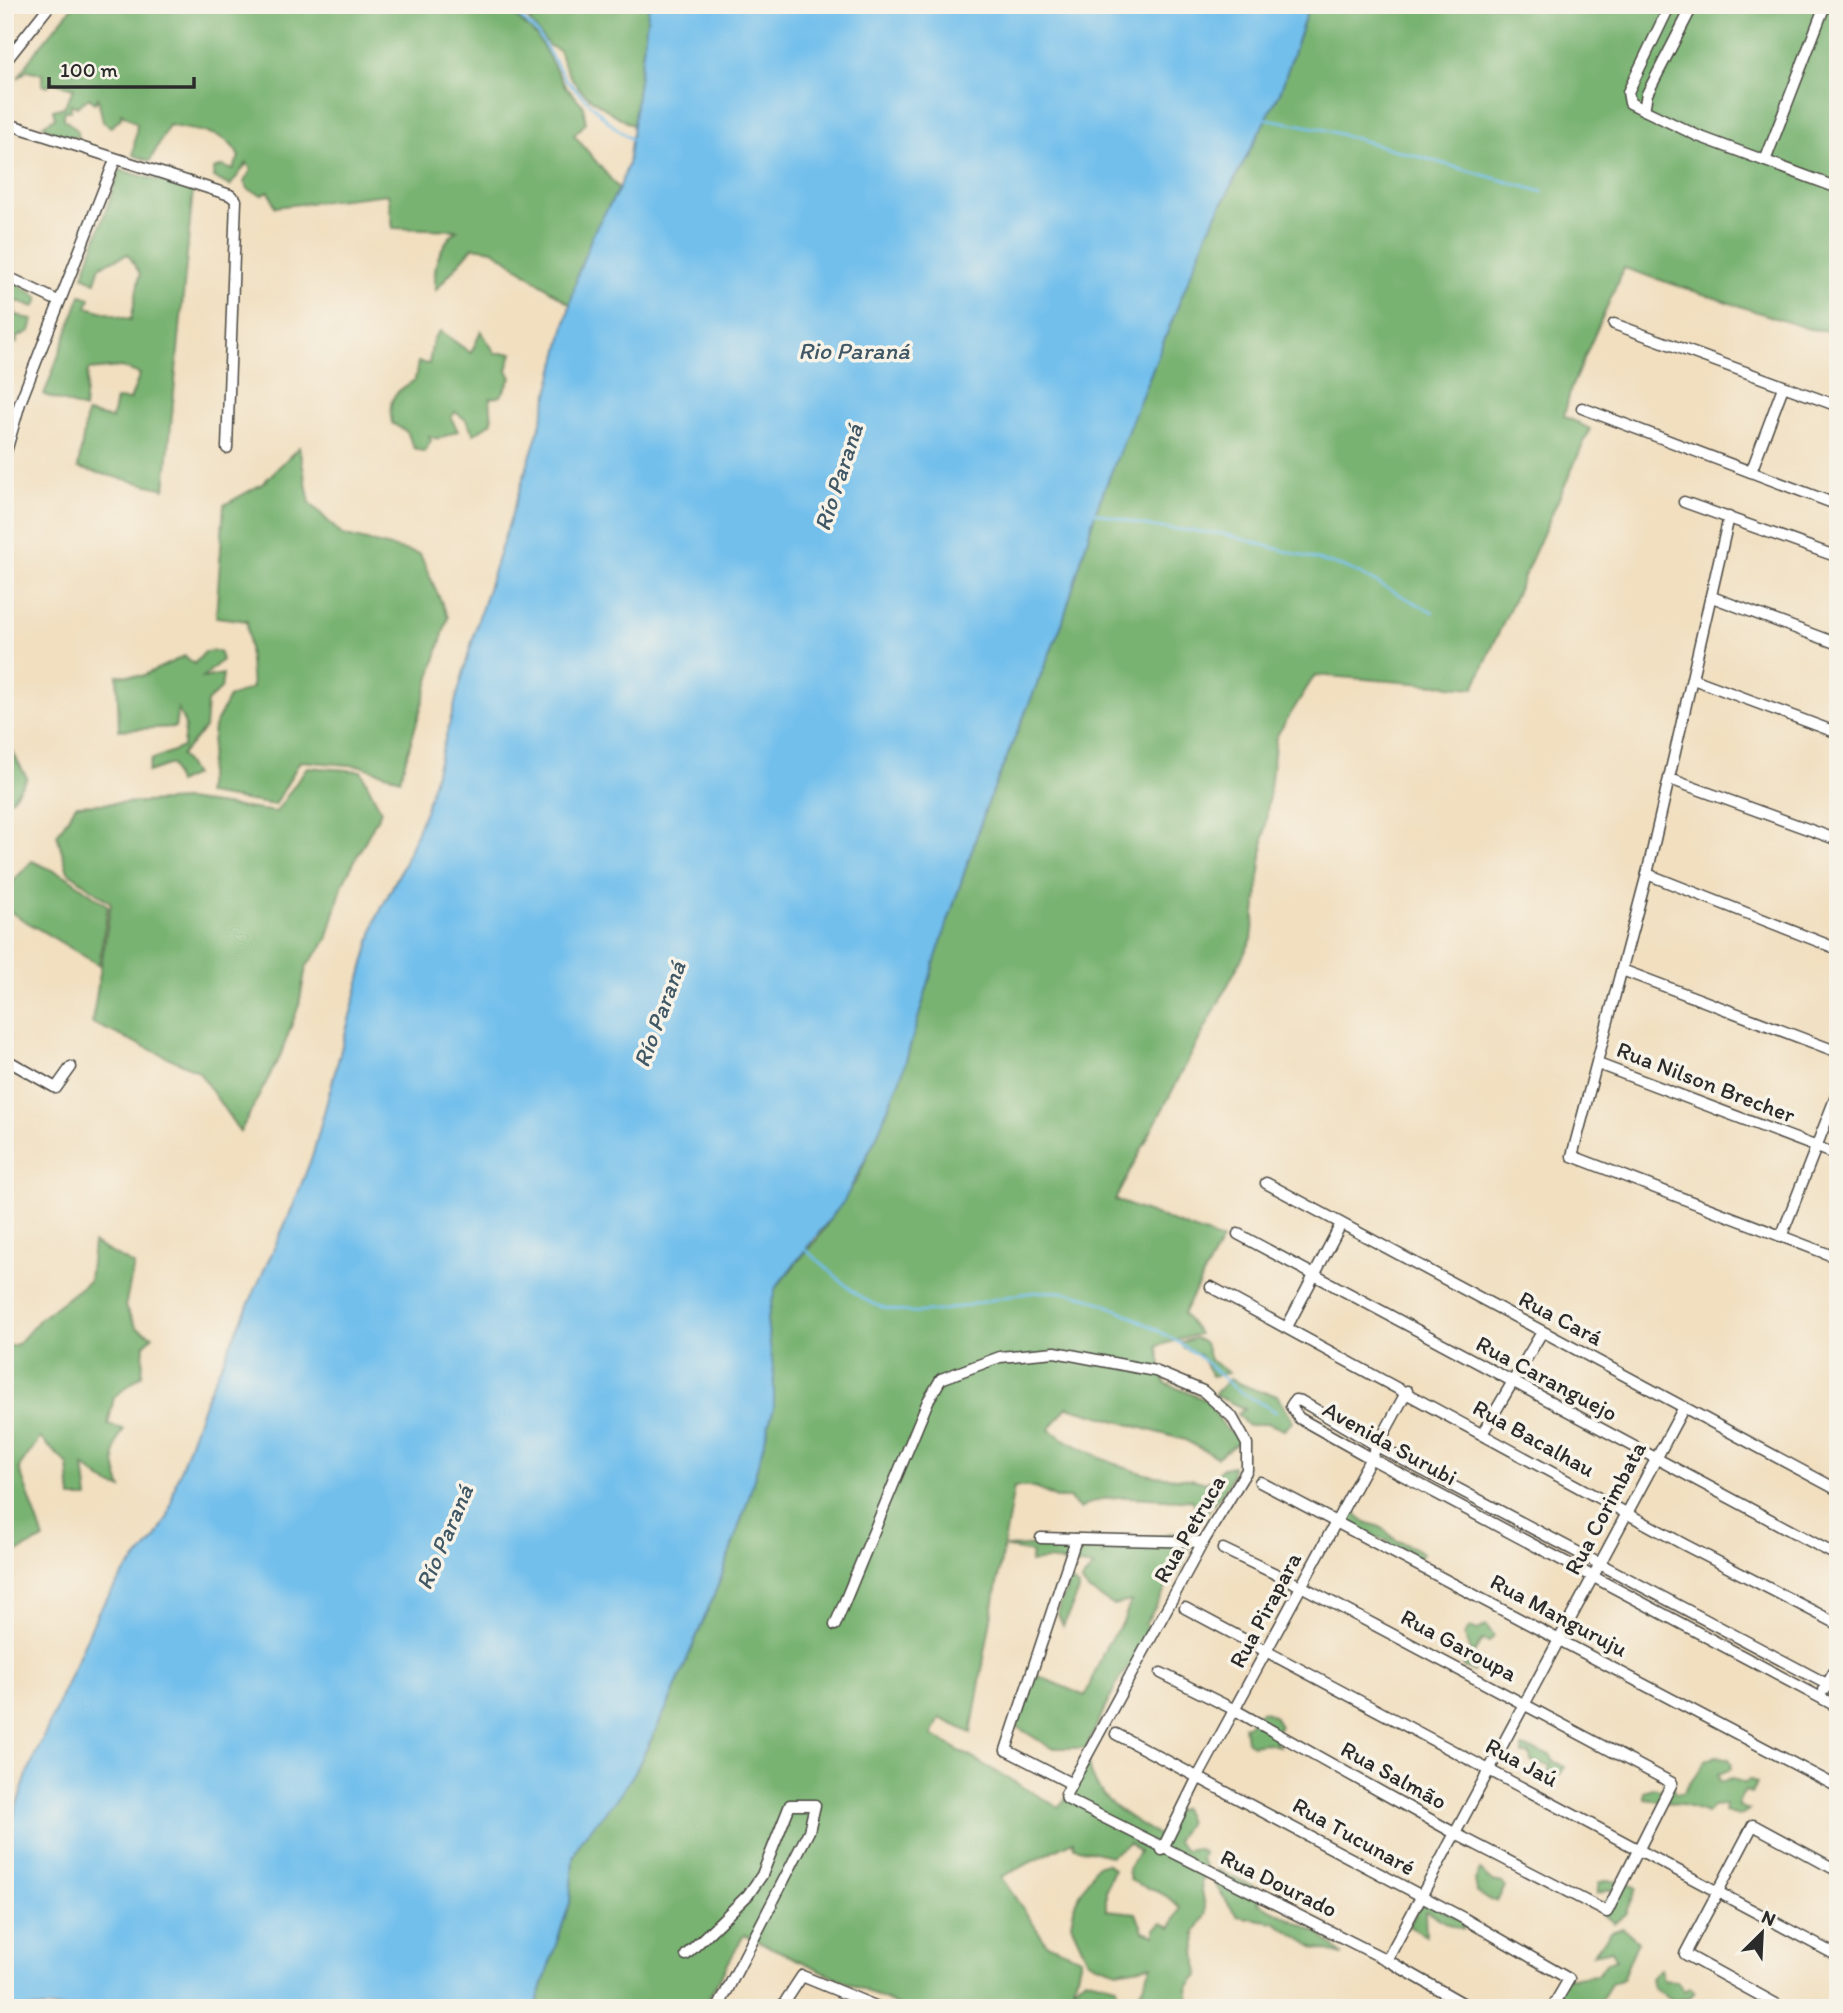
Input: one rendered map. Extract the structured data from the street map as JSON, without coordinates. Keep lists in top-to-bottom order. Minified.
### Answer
{"streets":{"street":["Rua Nilson Brecher","Rua Cará","Rua Caranguejo","Rua Bacalhau","Avenida Surubi","Rua Corimbata","Rua Petruca","Rua Pirapara","Rua Manguruju","Rua Garoupa","Rua Jaú","Rua Salmão","Rua Tucunaré","Rua Dourado"]},"crossings":[["Rua Cará","Rua Corimbata"],["Rua Caranguejo","Rua Corimbata"],["Rua Bacalhau","Rua Corimbata"],["Rua Bacalhau","Rua Pirapara"],["Avenida Surubi","Rua Corimbata"],["Avenida Surubi","Rua Pirapara"],["Rua Corimbata","Rua Manguruju"],["Rua Corimbata","Rua Garoupa"],["Rua Corimbata","Rua Jaú"],["Rua Corimbata","Rua Salmão"],["Rua Corimbata","Rua Tucunaré"],["Rua Corimbata","Rua Dourado"],["Rua Petruca","Rua Dourado"],["Rua Pirapara","Rua Manguruju"],["Rua Pirapara","Rua Garoupa"],["Rua Pirapara","Rua Jaú"],["Rua Pirapara","Rua Salmão"],["Rua Pirapara","Rua Tucunaré"],["Rua Pirapara","Rua Dourado"],["Rua Garoupa","Rua Jaú"],["Rua Garoupa","Rua Salmão"],["Rua Jaú","Rua Salmão"]],"water":["Rio Paraná","Río Paraná"],"scale_bar":"100 m","north":"top right"}
